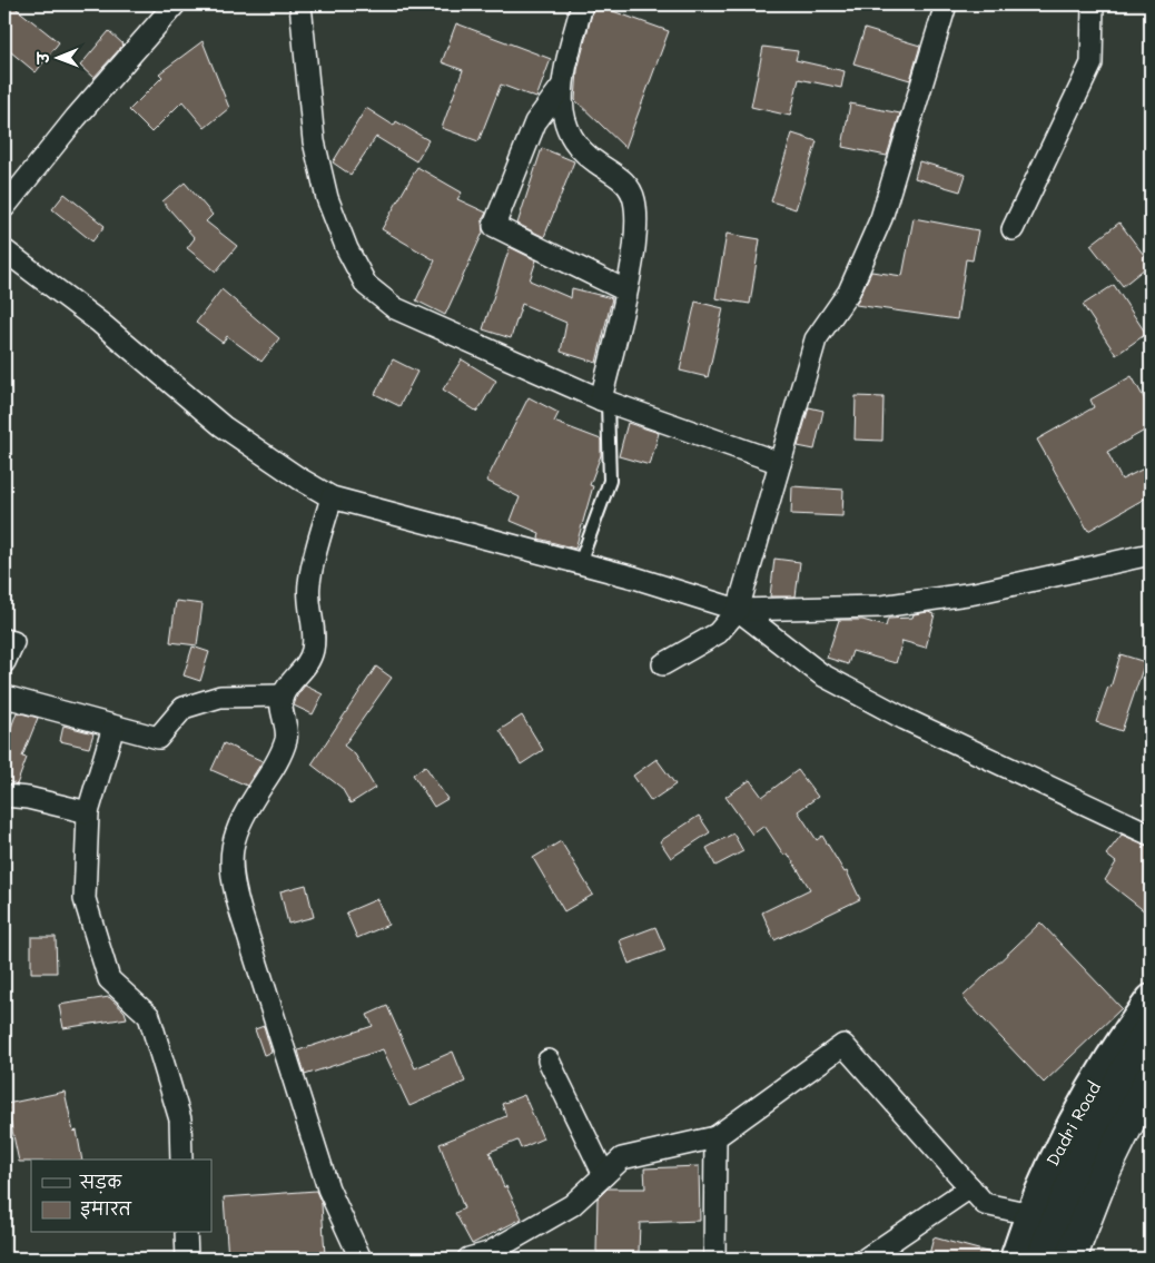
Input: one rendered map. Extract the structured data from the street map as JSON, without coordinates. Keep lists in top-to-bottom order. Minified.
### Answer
{"streets":{"street":["Dadri Road"]},"legend":["सड़क","इमारत"],"north":"left"}
